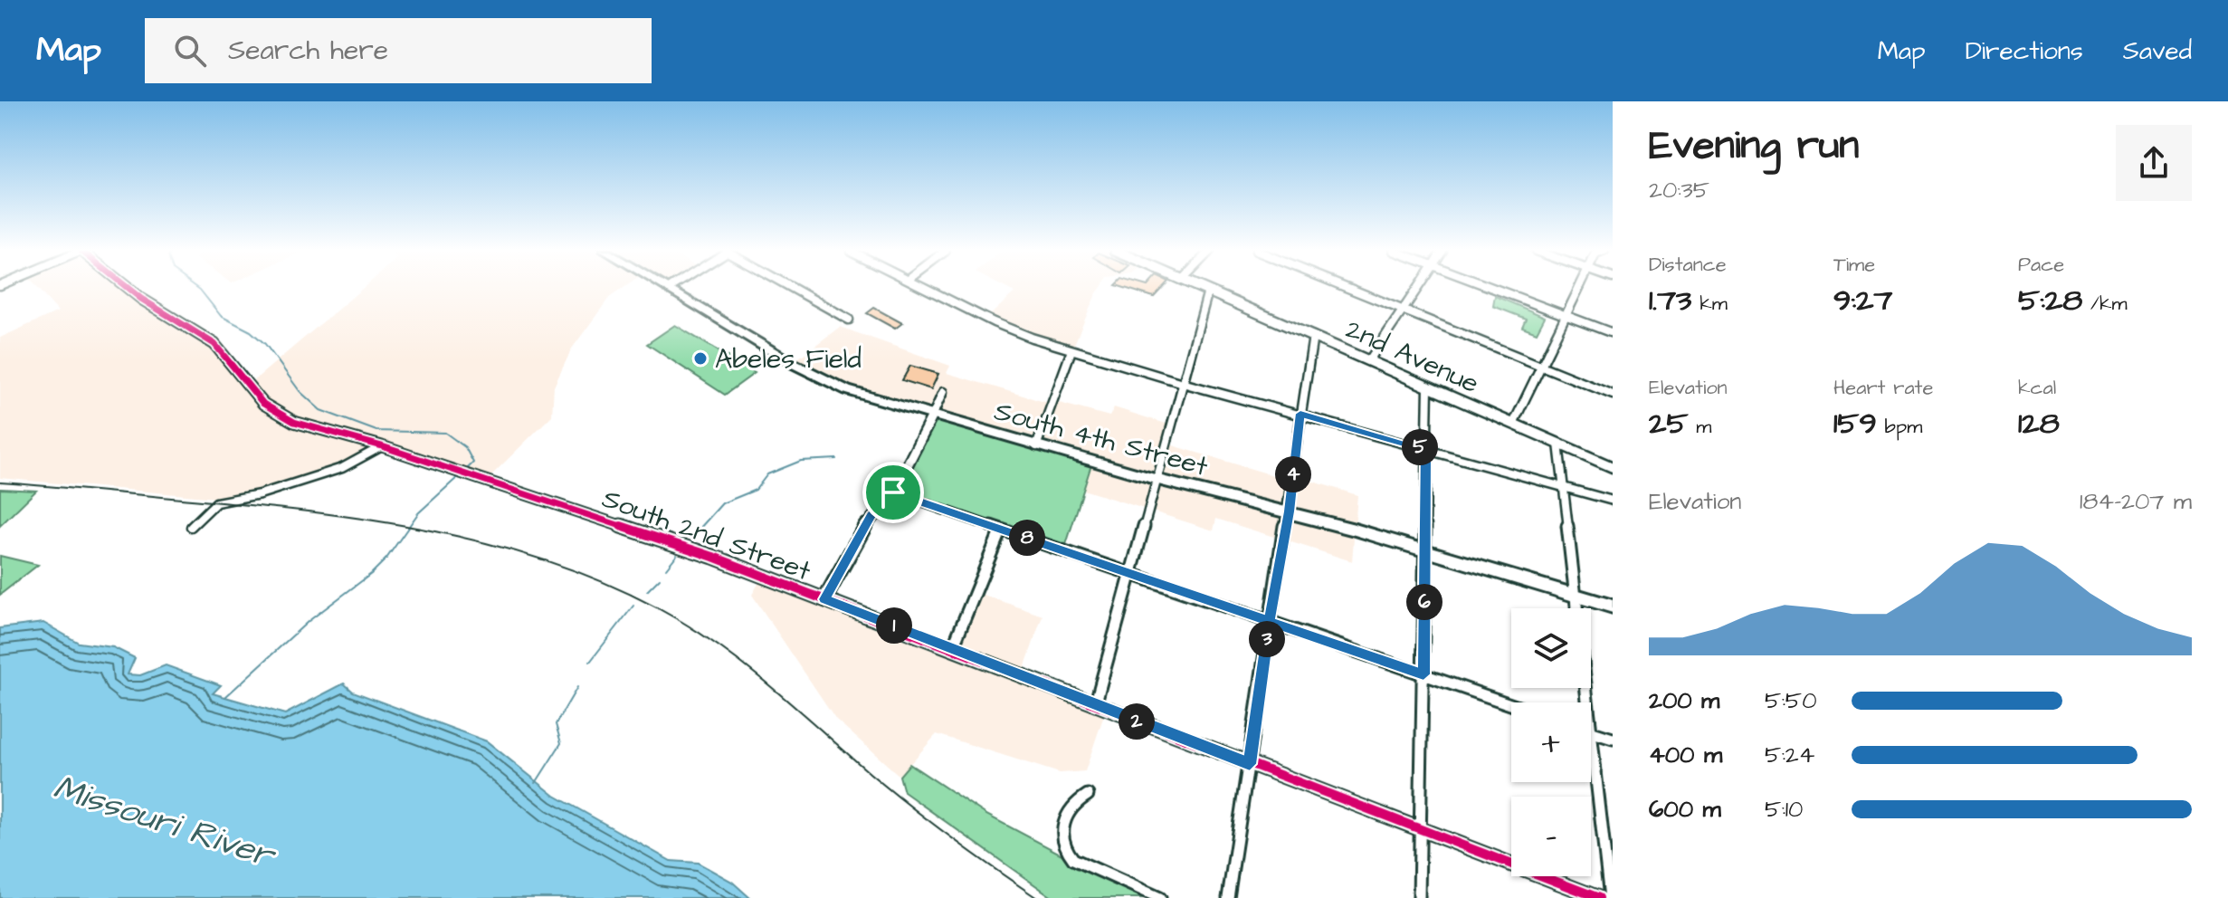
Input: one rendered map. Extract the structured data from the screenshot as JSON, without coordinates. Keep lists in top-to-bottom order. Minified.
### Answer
{"streets":{"highway":["South 4th Street"],"street":["2nd Avenue","South 2nd Street"]},"water":["Missouri River"],"places":["Abeles Field"],"page":{"header":"Map","search":"Search here","nav":["Map","Directions","Saved"],"heading":["Evening run","20:35"],"stats":[["Distance","1.73 km"],["Time","9:27"],["Pace","5:28 /km"],["Elevation","25 m"],["Heart rate","159 bpm"],["kcal","128"]],"pins":["5","4","8","6","1","3","2"],"chart":["Elevation","184–207 m"],"map_buttons":["+","−"],"list":[{"name":"200 m","note":"5:50"},{"name":"400 m","note":"5:24"},{"name":"600 m","note":"5:10"}]}}
